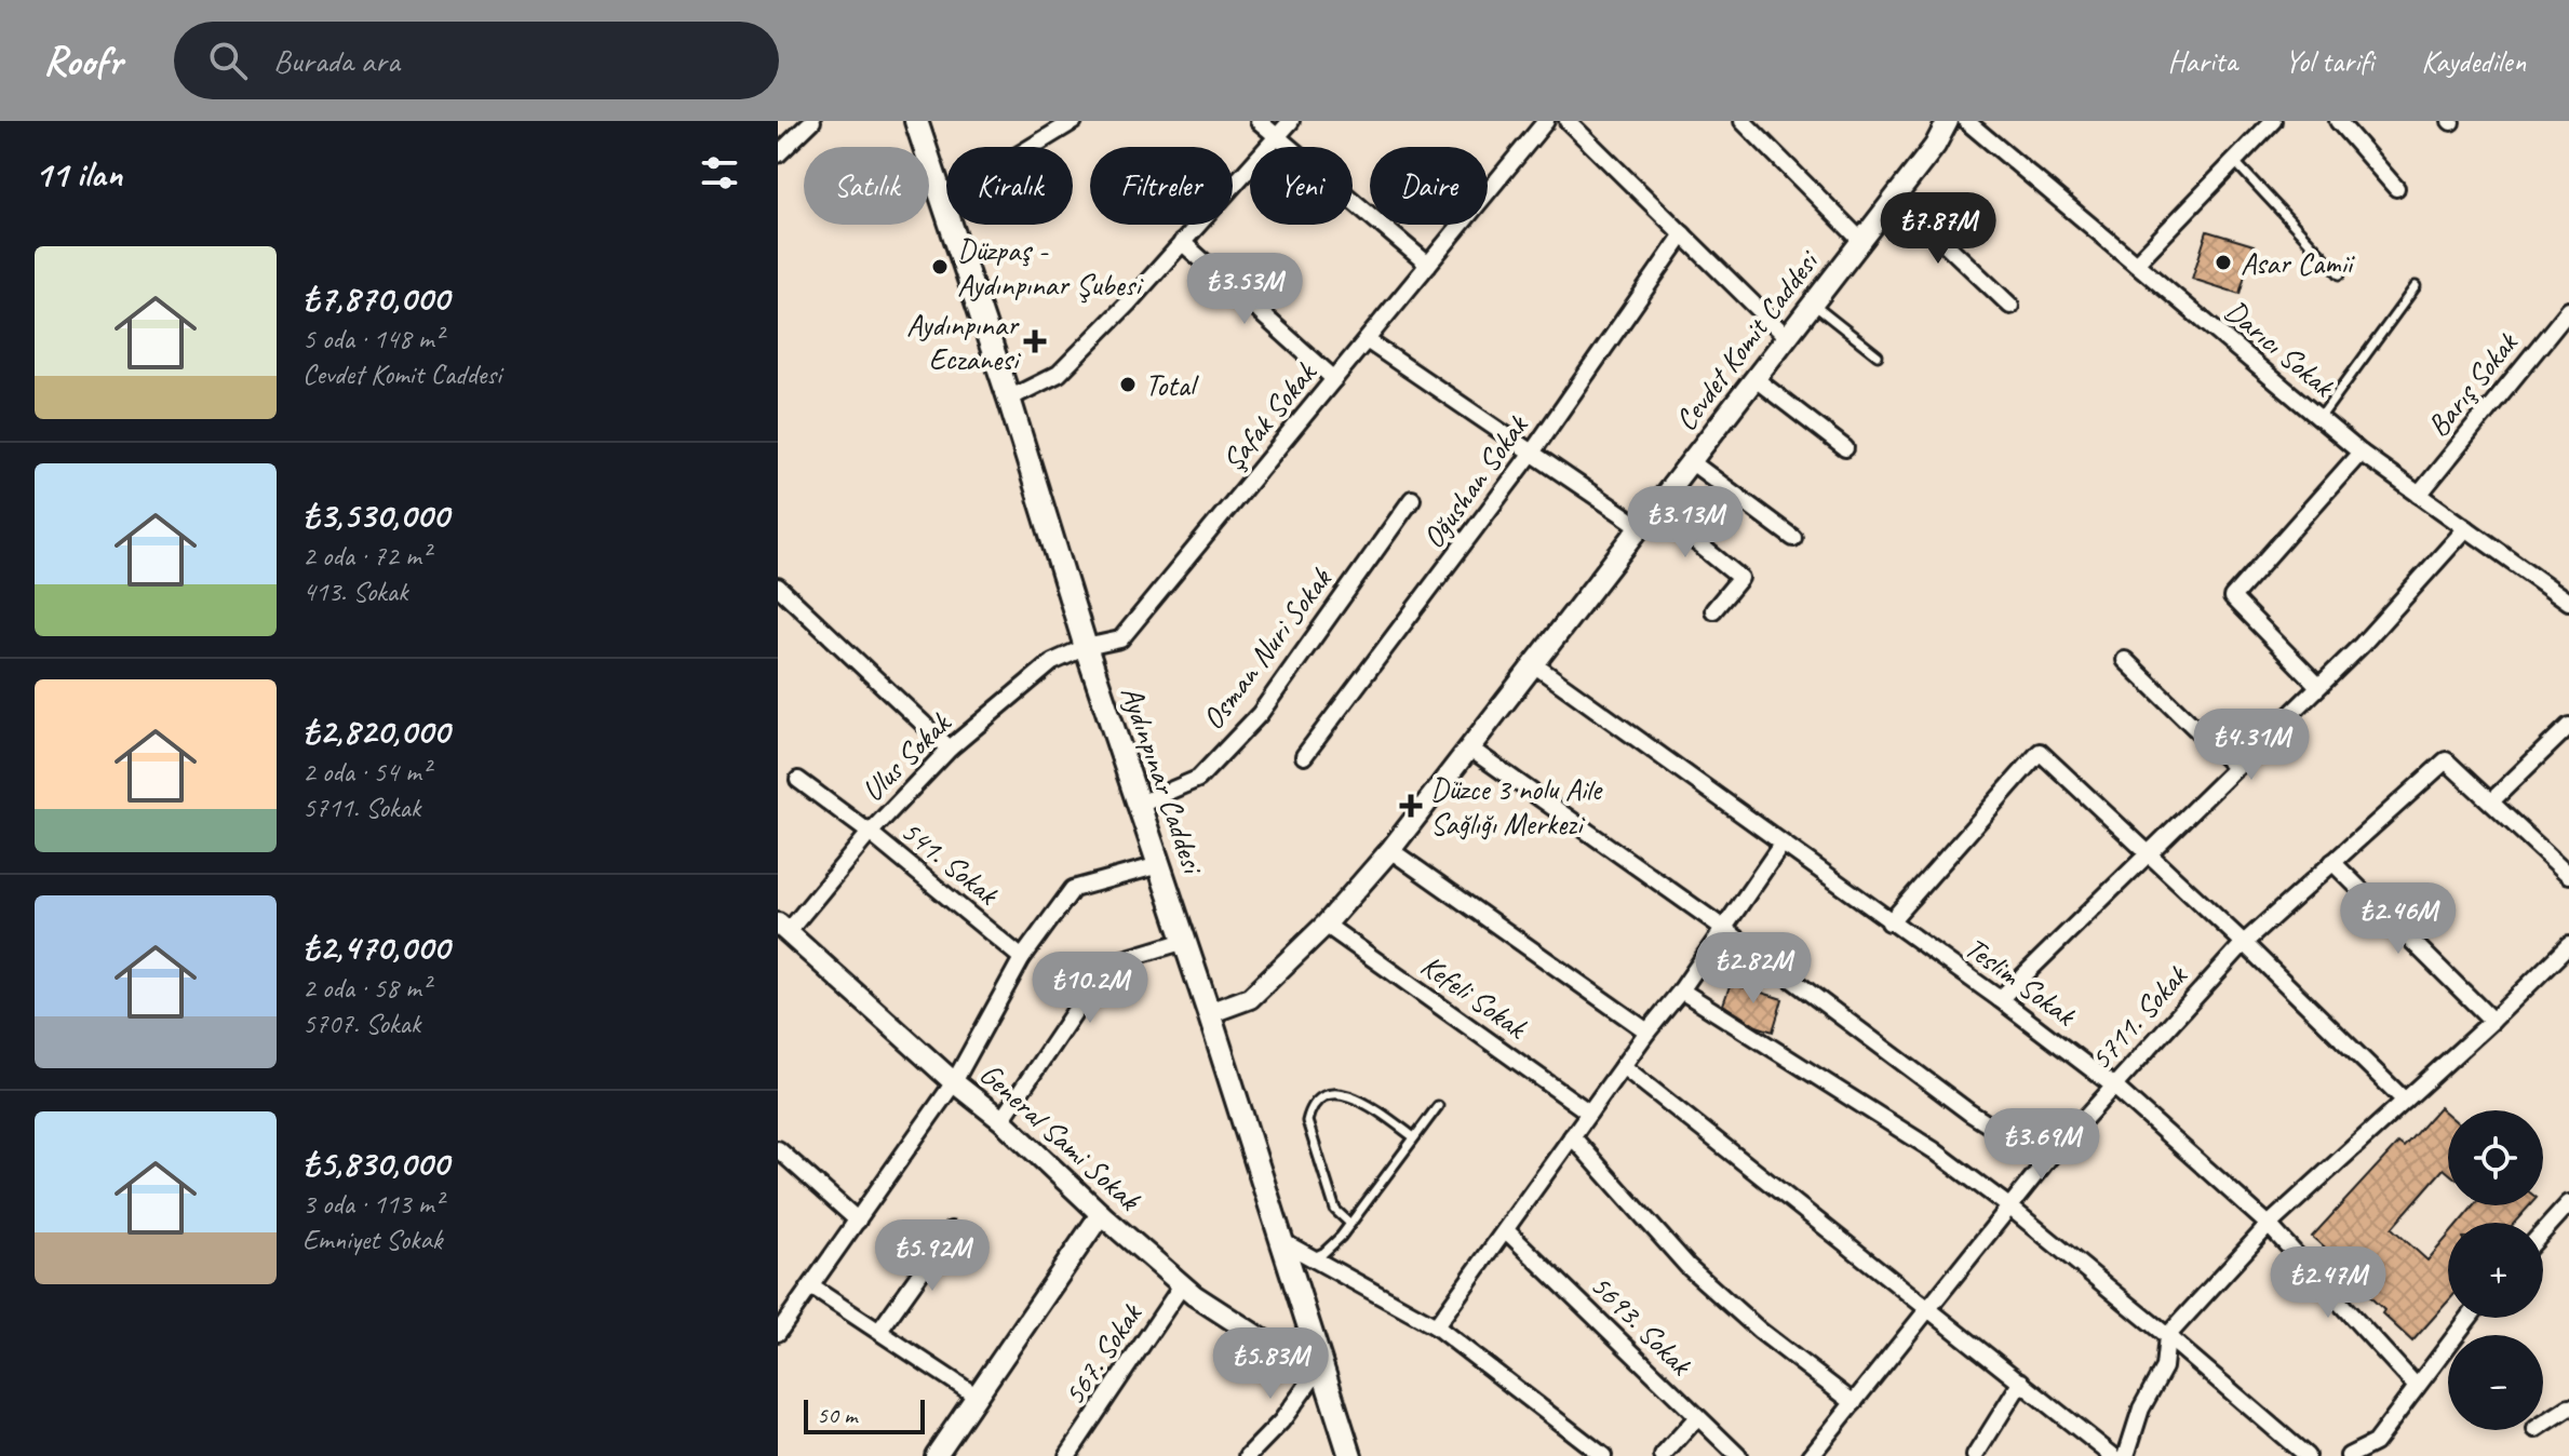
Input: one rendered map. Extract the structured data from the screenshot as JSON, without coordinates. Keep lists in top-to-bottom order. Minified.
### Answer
{"streets":{"main road":["Aydınpınar Caddesi"],"street":["Cevdet Komit Caddesi","Darıcı Sokak","Barış Sokak","Şafak Sokak","Oğushan Sokak","Osman Nuri Sokak","Ulus Sokak","541. Sokak","Teslim Sokak","Kefeli Sokak","5711. Sokak","General Sami Sokak","5693. Sokak","567. Sokak"]},"crossings":[["Cevdet Komit Caddesi","Aydınpınar Caddesi"],["Cevdet Komit Caddesi","Teslim Sokak"],["Cevdet Komit Caddesi","Kefeli Sokak"],["Darıcı Sokak","Barış Sokak"],["Şafak Sokak","Ulus Sokak"],["Şafak Sokak","Aydınpınar Caddesi"],["Osman Nuri Sokak","Aydınpınar Caddesi"],["Ulus Sokak","Aydınpınar Caddesi"],["Ulus Sokak","541. Sokak"],["Ulus Sokak","General Sami Sokak"],["Aydınpınar Caddesi","General Sami Sokak"],["Teslim Sokak","5711. Sokak"],["General Sami Sokak","567. Sokak"]],"places":{"other":["Asar Camii","Düzpaş - Aydınpınar Şubesi","Total"],"health":["Aydınpınar Eczanesi","Düzce 3 nolu Aile Sağlığı Merkezi"]},"scale_bar":"50 m","page":{"header":"Roofr","search":"Burada ara","nav":["Harita","Yol tarifi","Kaydedilen"],"heading":"11 ilan","chip":["Satılık","Kiralık","Filtreler","Yeni","Daire"],"price":["₺7.87M","₺3.53M","₺3.13M","₺4.31M","₺2.46M","₺2.82M","₺10.2M","₺3.69M","₺5.92M","₺2.47M","₺5.83M"],"list":[{"name":"₺7,870,000","note":"5 oda · 148 m² · Cevdet Komit Caddesi"},{"name":"₺3,530,000","note":"2 oda · 72 m² · 413. Sokak"},{"name":"₺2,820,000","note":"2 oda · 54 m² · 5711. Sokak"},{"name":"₺2,470,000","note":"2 oda · 58 m² · 5707. Sokak"},{"name":"₺5,830,000","note":"3 oda · 113 m² · Emniyet Sokak"}],"map_buttons":["+","−"],"scale":"50 m"}}
